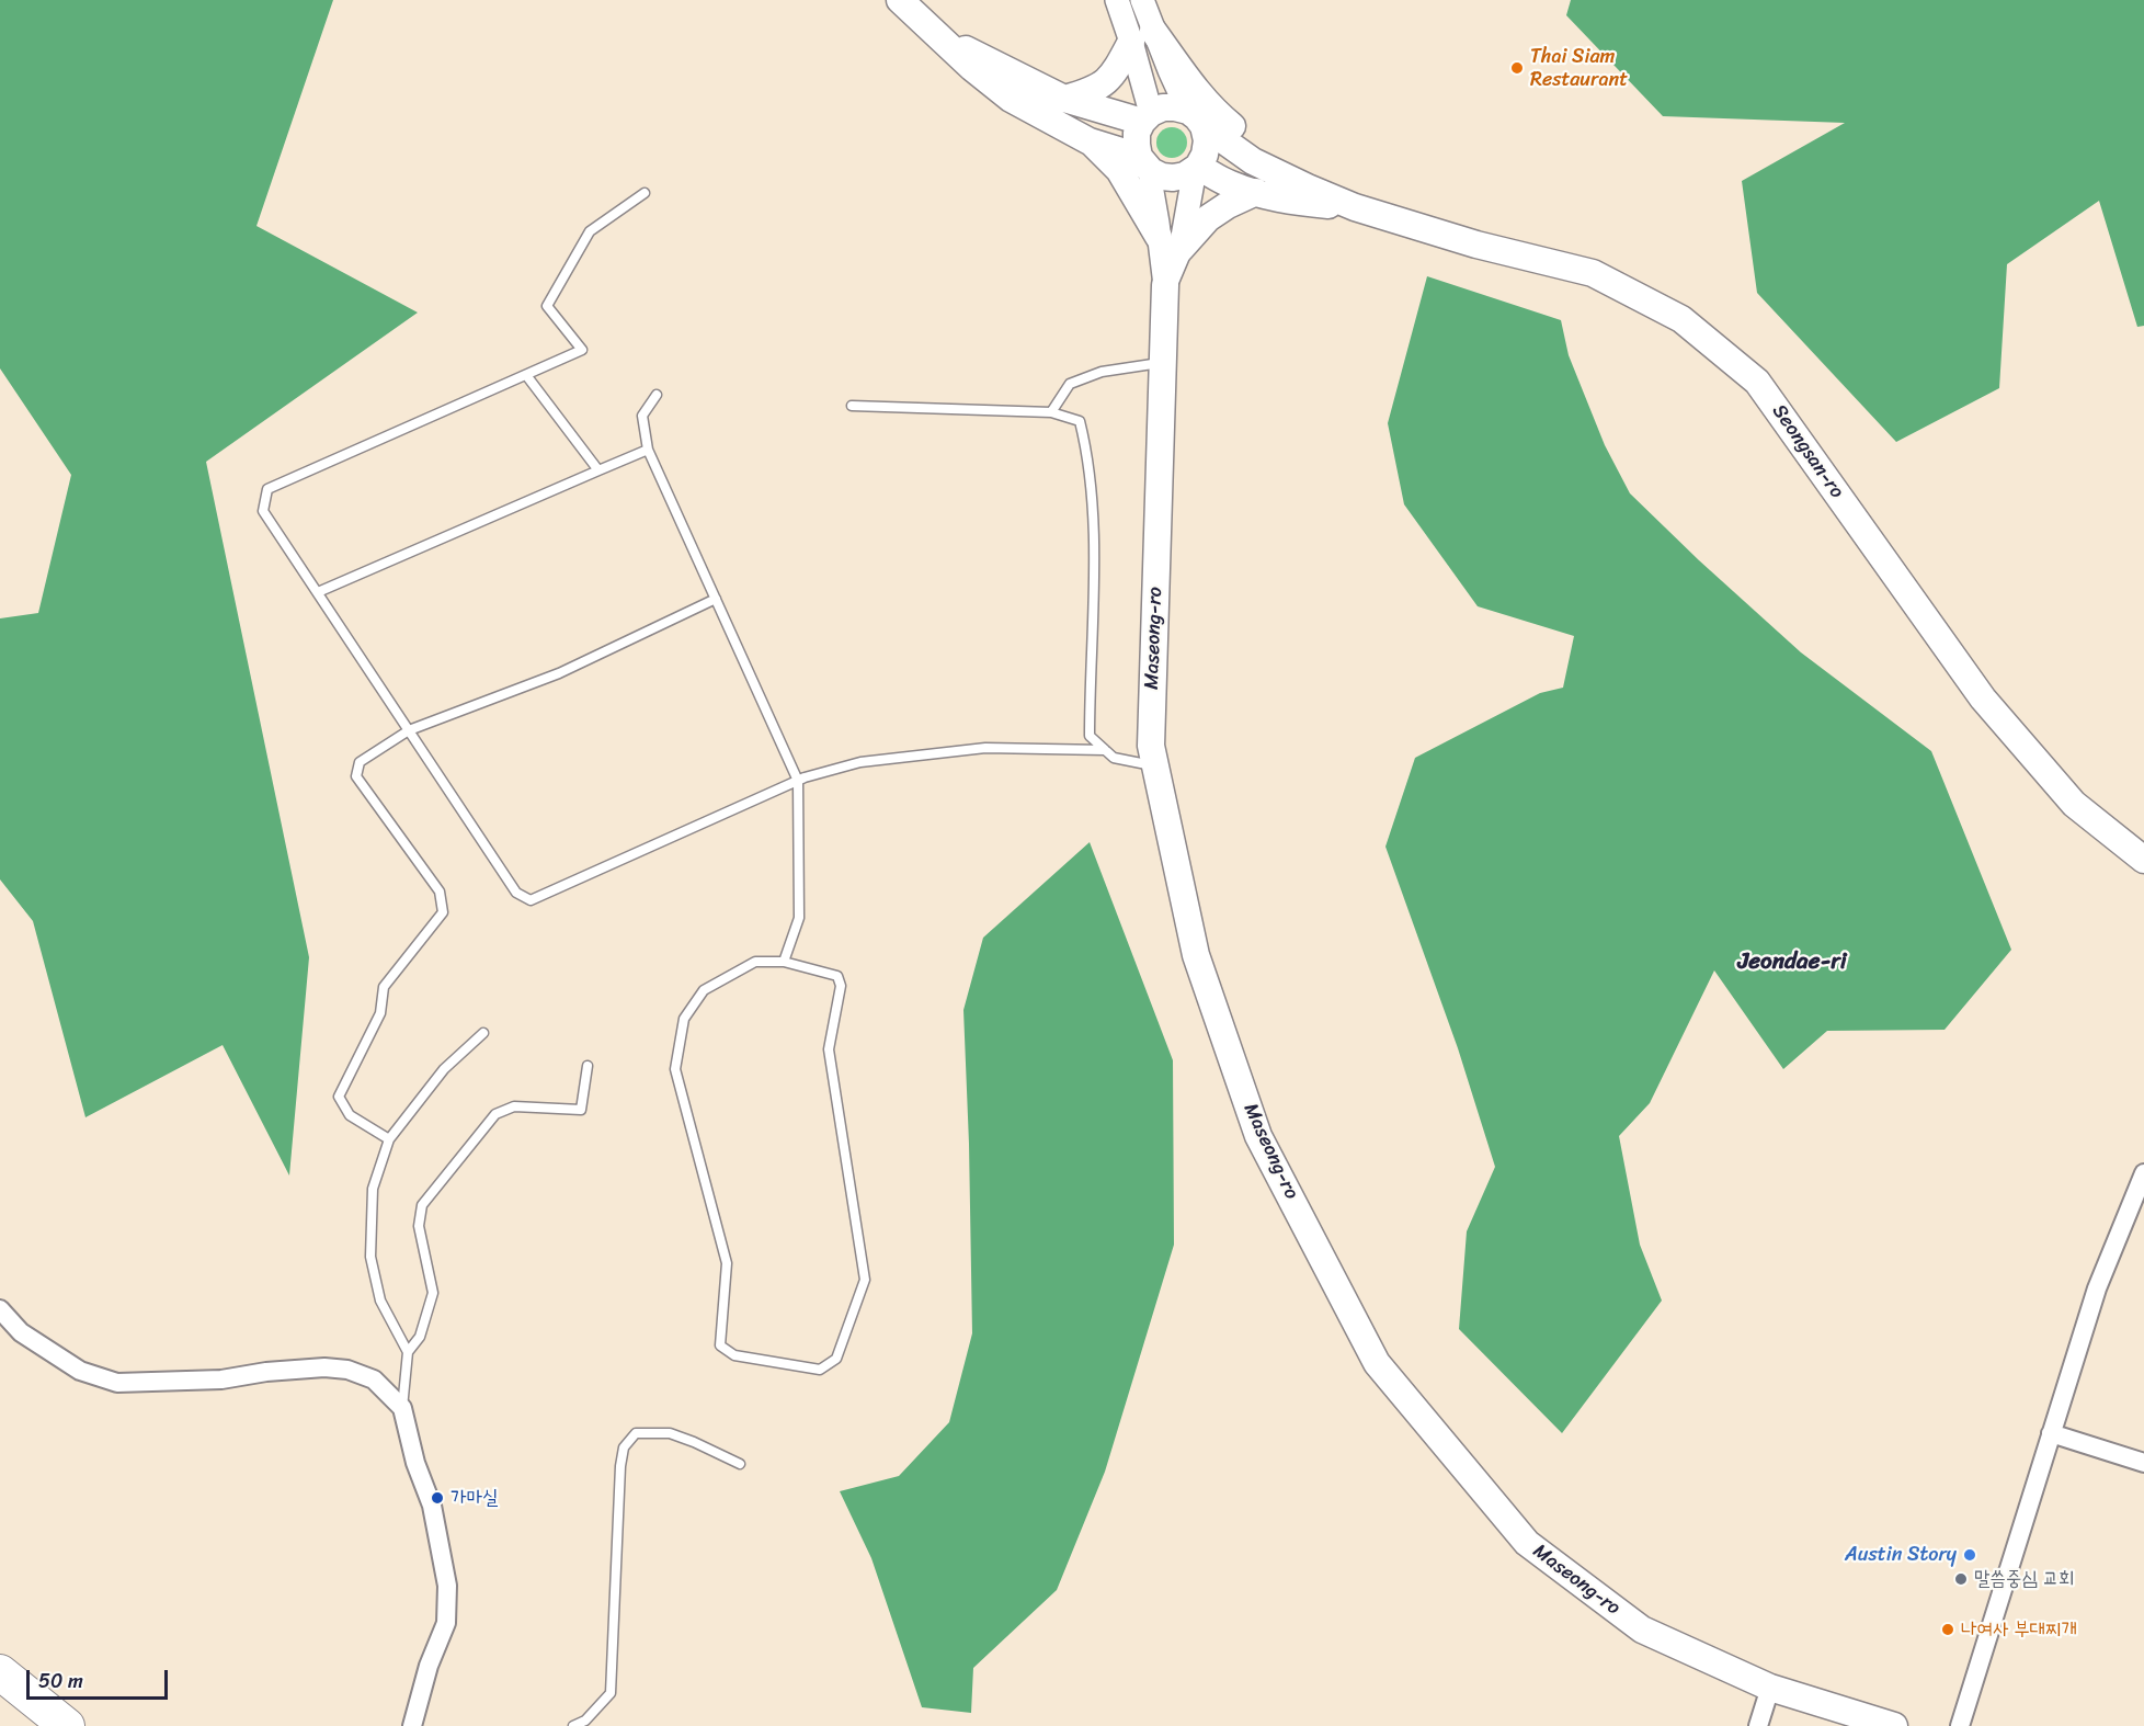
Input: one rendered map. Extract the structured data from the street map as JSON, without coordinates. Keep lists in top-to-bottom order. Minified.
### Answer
{"streets":{"main road":["Seongsan-ro","Maseong-ro"]},"districts":["Jeondae-ri"],"places":["Thai Siam Restaurant","가마실","Austin Story","말씀중심 교회","나여사 부대찌개"],"scale_bar":"50 m"}
